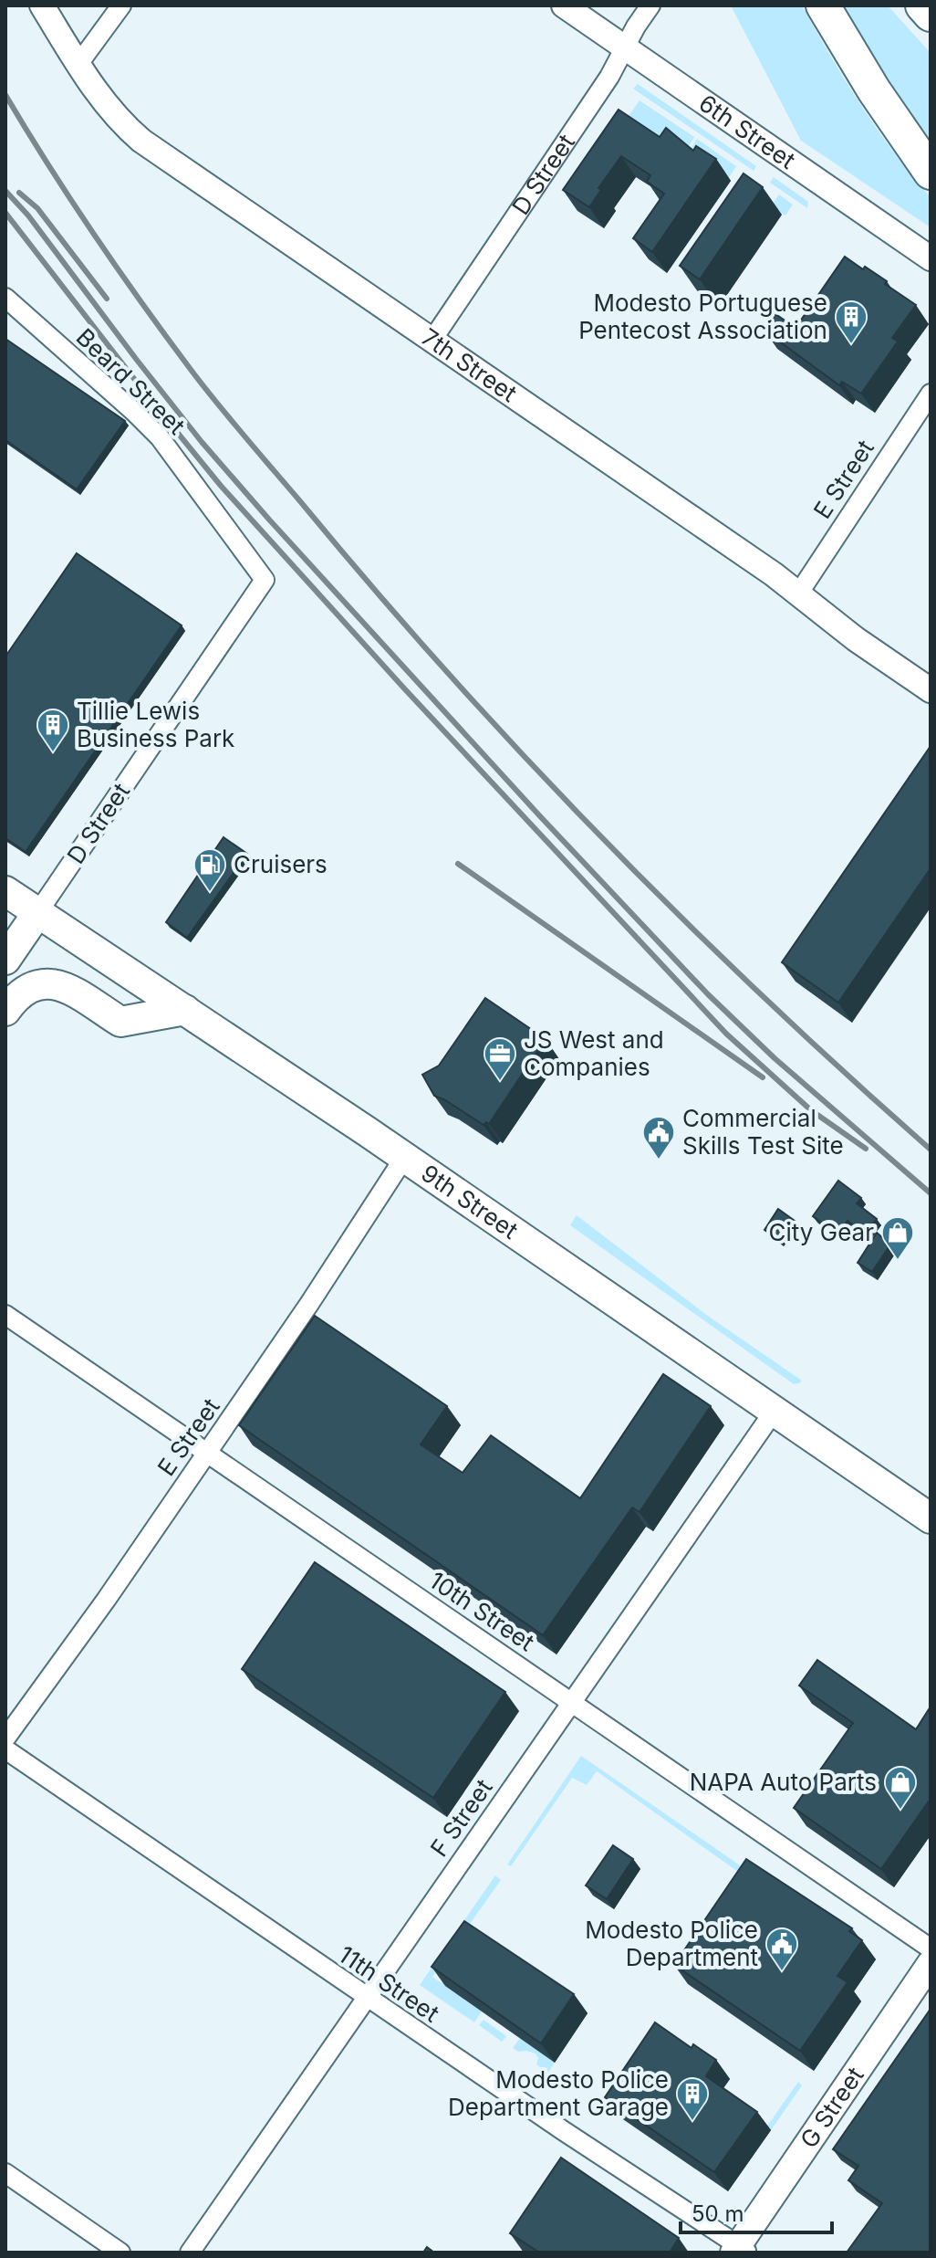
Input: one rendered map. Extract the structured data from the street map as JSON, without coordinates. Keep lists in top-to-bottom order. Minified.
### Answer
{"streets":{"main road":["D Street","9th Street","G Street"],"street":["6th Street","7th Street","Beard Street","E Street","10th Street","F Street","11th Street"]},"crossings":[["6th Street","D Street"],["D Street","7th Street"],["D Street","Beard Street"],["D Street","9th Street"],["7th Street","E Street"],["E Street","9th Street"],["E Street","10th Street"],["9th Street","F Street"],["10th Street","F Street"],["F Street","11th Street"],["11th Street","G Street"]],"places":{"building":["Modesto Portuguese Pentecost Association","Tillie Lewis Business Park","Modesto Police Department Garage"],"fuel station":["Cruisers"],"office":["JS West and Companies"],"public building":["Commercial Skills Test Site","Modesto Police Department"],"shop":["City Gear","NAPA Auto Parts"]},"scale_bar":"50 m"}
